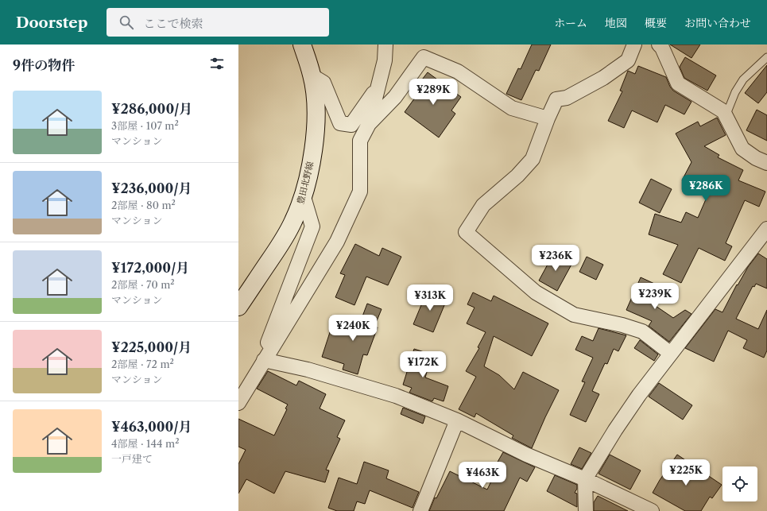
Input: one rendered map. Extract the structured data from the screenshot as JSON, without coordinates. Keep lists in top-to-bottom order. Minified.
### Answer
{"streets":{"main road":["豊田北野線"]},"page":{"header":"Doorstep","search":"ここで検索","nav":["ホーム","地図","概要","お問い合わせ"],"heading":"9件の物件","price":["¥289K","¥286K","¥236K","¥239K","¥313K","¥240K","¥172K","¥225K","¥463K"],"list":[{"name":"¥286,000/月","note":"3部屋 · 107 m² · マンション"},{"name":"¥236,000/月","note":"2部屋 · 80 m² · マンション"},{"name":"¥172,000/月","note":"2部屋 · 70 m² · マンション"},{"name":"¥225,000/月","note":"2部屋 · 72 m² · マンション"},{"name":"¥463,000/月","note":"4部屋 · 144 m² · 一戸建て"}]}}
